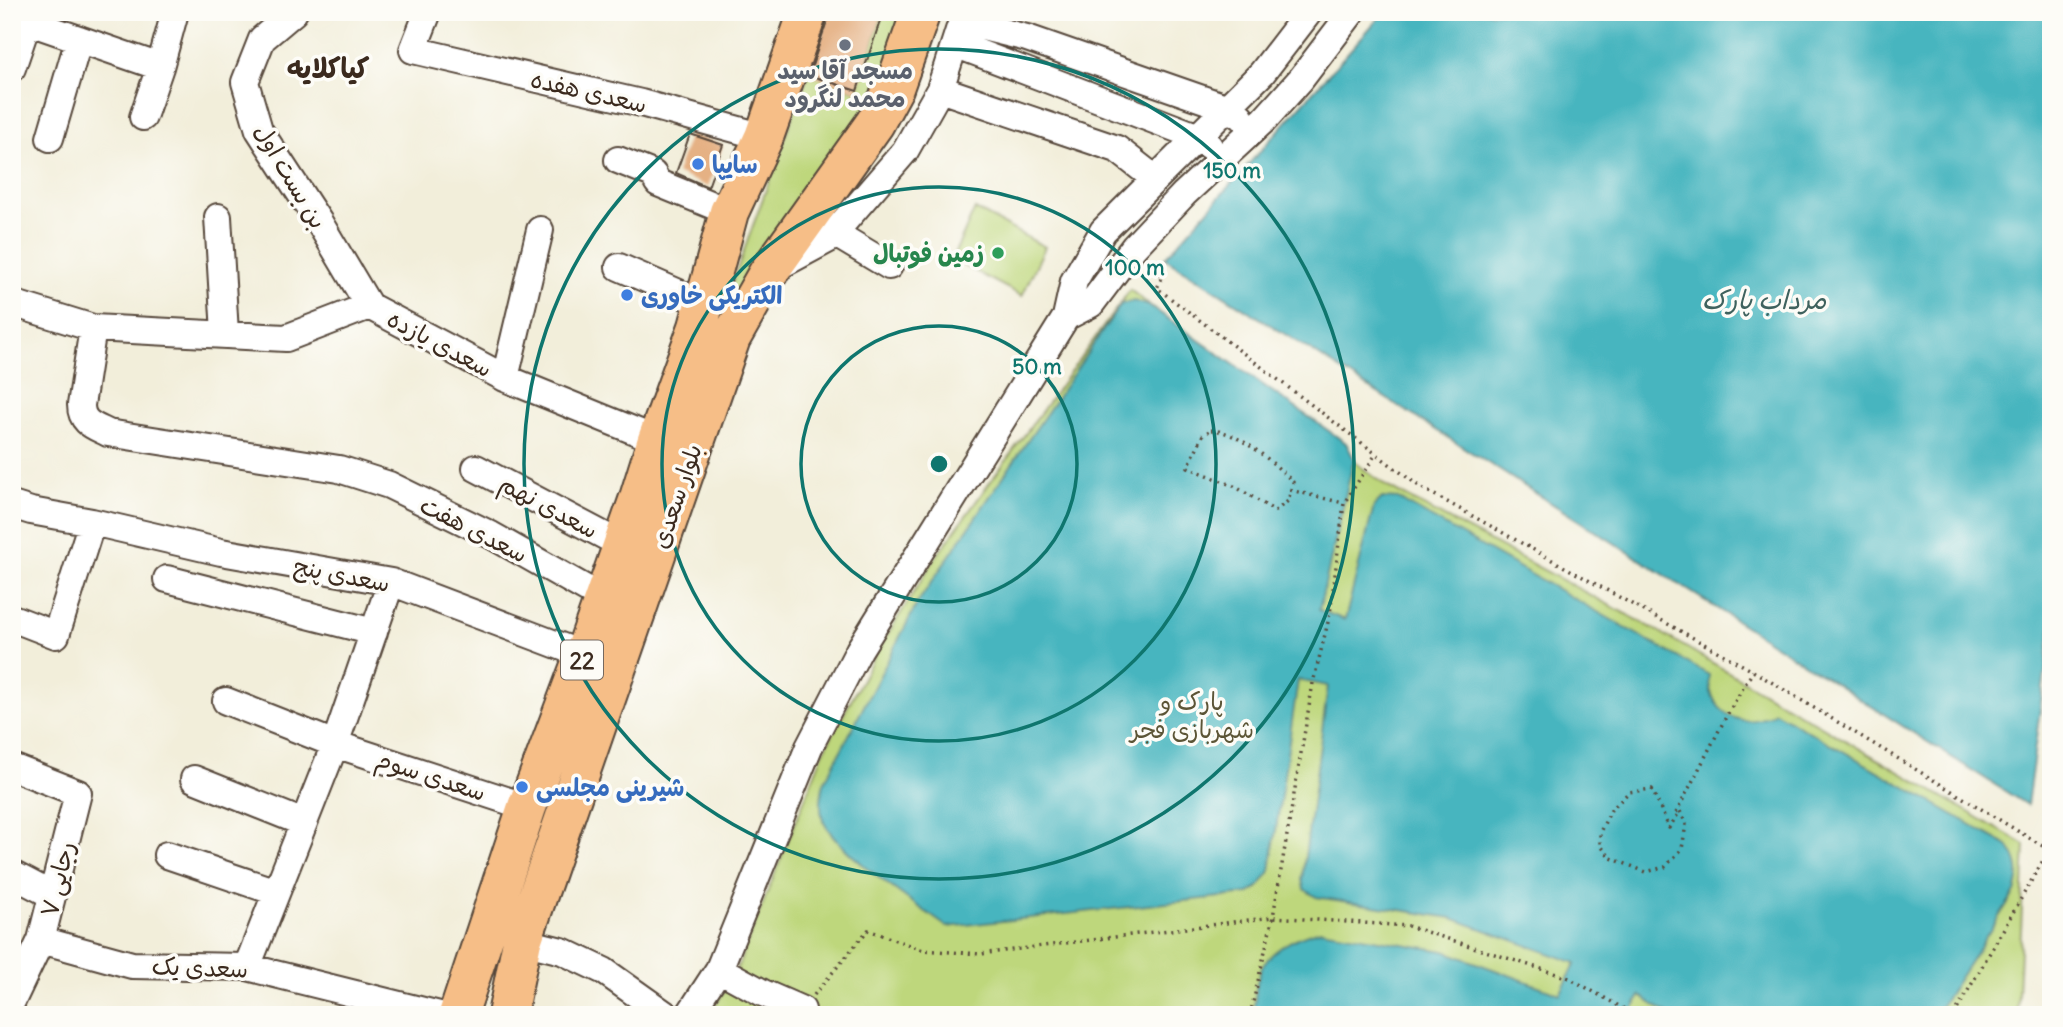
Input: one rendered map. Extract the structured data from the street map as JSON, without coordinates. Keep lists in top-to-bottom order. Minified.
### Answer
{"streets":{"highway":["بلوار سعدی","22"],"street":["سعدی هفده","بن بست اول","سعدی یازده","سعدی نهم","سعدی هفت","سعدی پنج","سعدی سوم","رجایی ۷","سعدی یک"]},"crossings":[["سعدی هفده","بلوار سعدی"],["بن بست اول","سعدی یازده"],["سعدی یازده","بلوار سعدی"],["سعدی یازده","سعدی هفت"],["بلوار سعدی","سعدی نهم"],["بلوار سعدی","سعدی هفت"],["بلوار سعدی","سعدی پنج"],["بلوار سعدی","سعدی سوم"],["رجایی ۷","سعدی یک"]],"districts":["کیاکلایه"],"water":["مرداب پارک"],"parks":["پارک و شهربازی فجر"],"places":["مسجد آقا سید محمد لنگرود","سایپا","زمین فوتبال","الکتریکی خاوری","شیرینی مجلسی"],"rings":["150 m","100 m","50 m"]}
